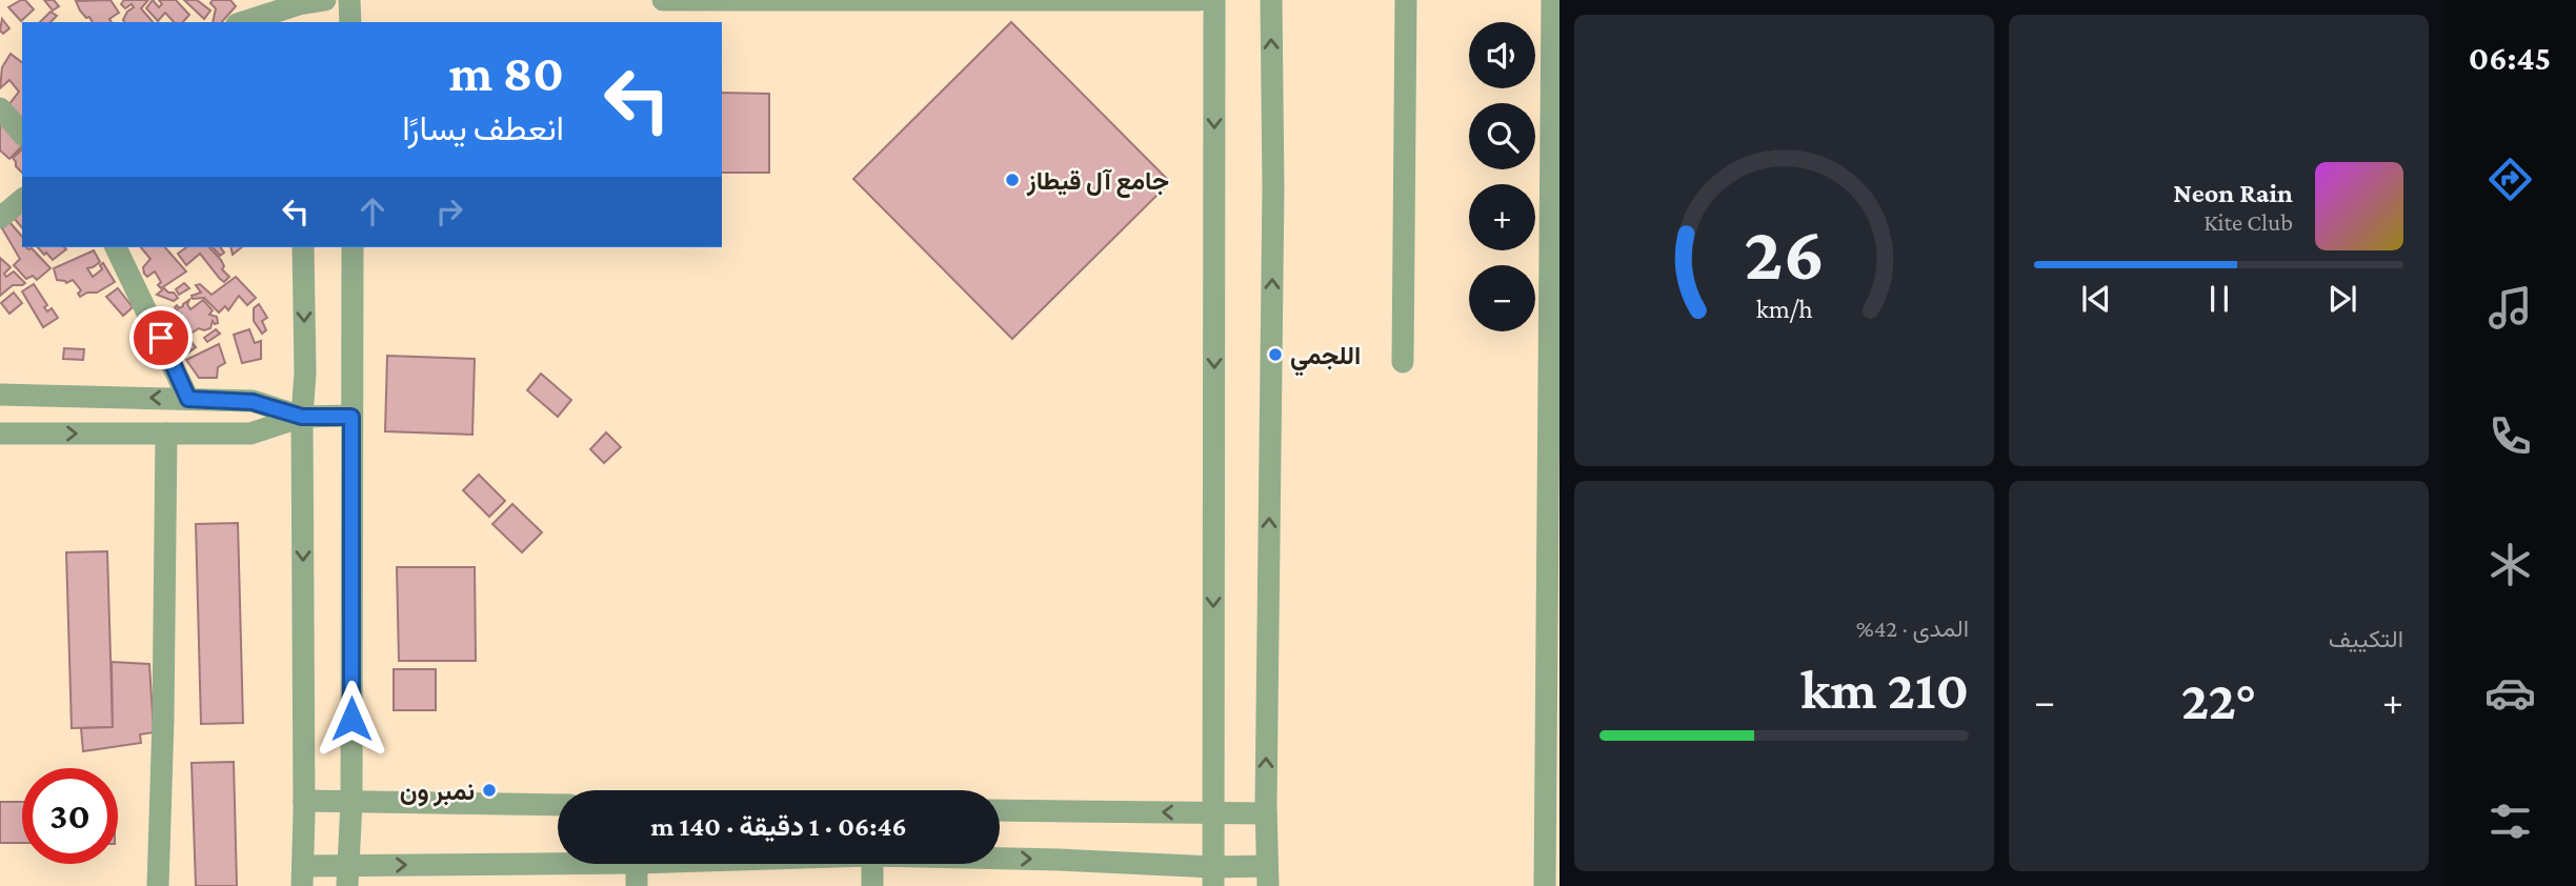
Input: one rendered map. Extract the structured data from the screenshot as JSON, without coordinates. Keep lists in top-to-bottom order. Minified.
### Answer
{"places":["جامع آل قيطاز","اللجمي","نمبر ون"],"page":{"tabs":"06:45","map_buttons":["+","−"],"turn":["80 m","انعطف يسارًا"],"song":["Neon Rain","Kite Club"],"tile":["التكييف",["المدى · 42%","210 km"]],"heat":["−","22°","+"],"limit":"30","trip":"06:46 · 1 دقيقة · 140 m","gauge":["26","km/h"]}}
